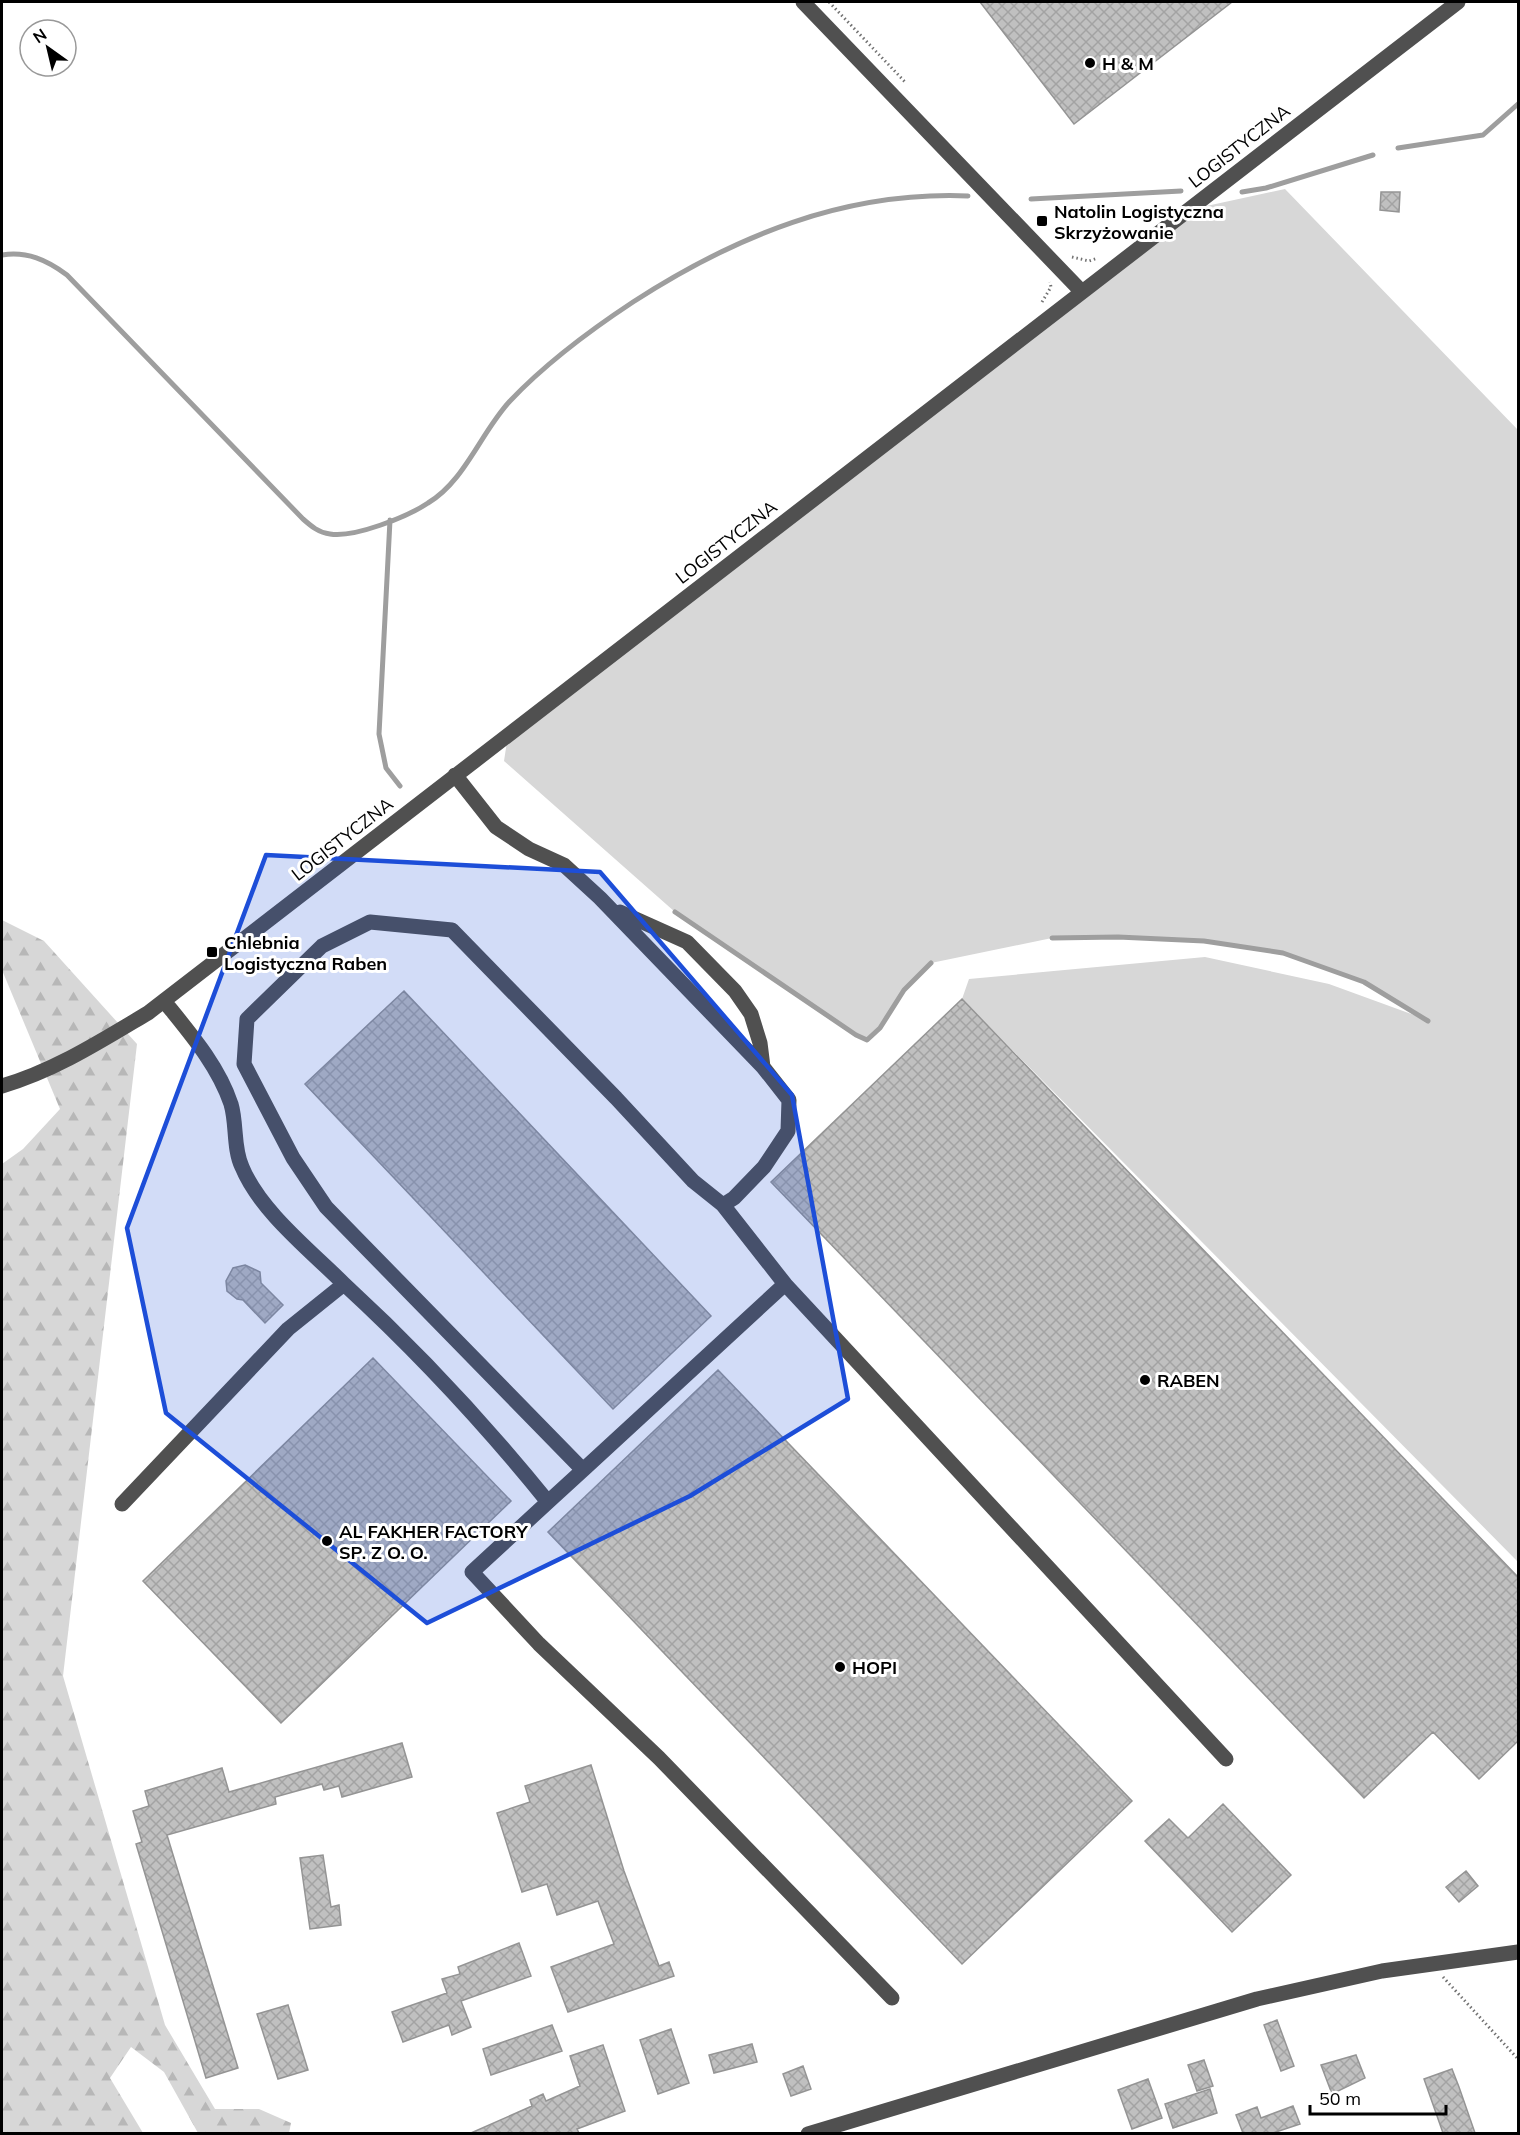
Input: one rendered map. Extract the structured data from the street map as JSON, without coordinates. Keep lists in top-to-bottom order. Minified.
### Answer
{"streets":{"street":["LOGISTYCZNA"]},"places":{"other":["H & M","RABEN","AL FAKHER FACTORY SP. Z O. O.","HOPI"],"transit":["Natolin Logistyczna Skrzyżowanie","Chlebnia Logistyczna Raben"]},"scale_bar":"50 m","north":"top left"}
